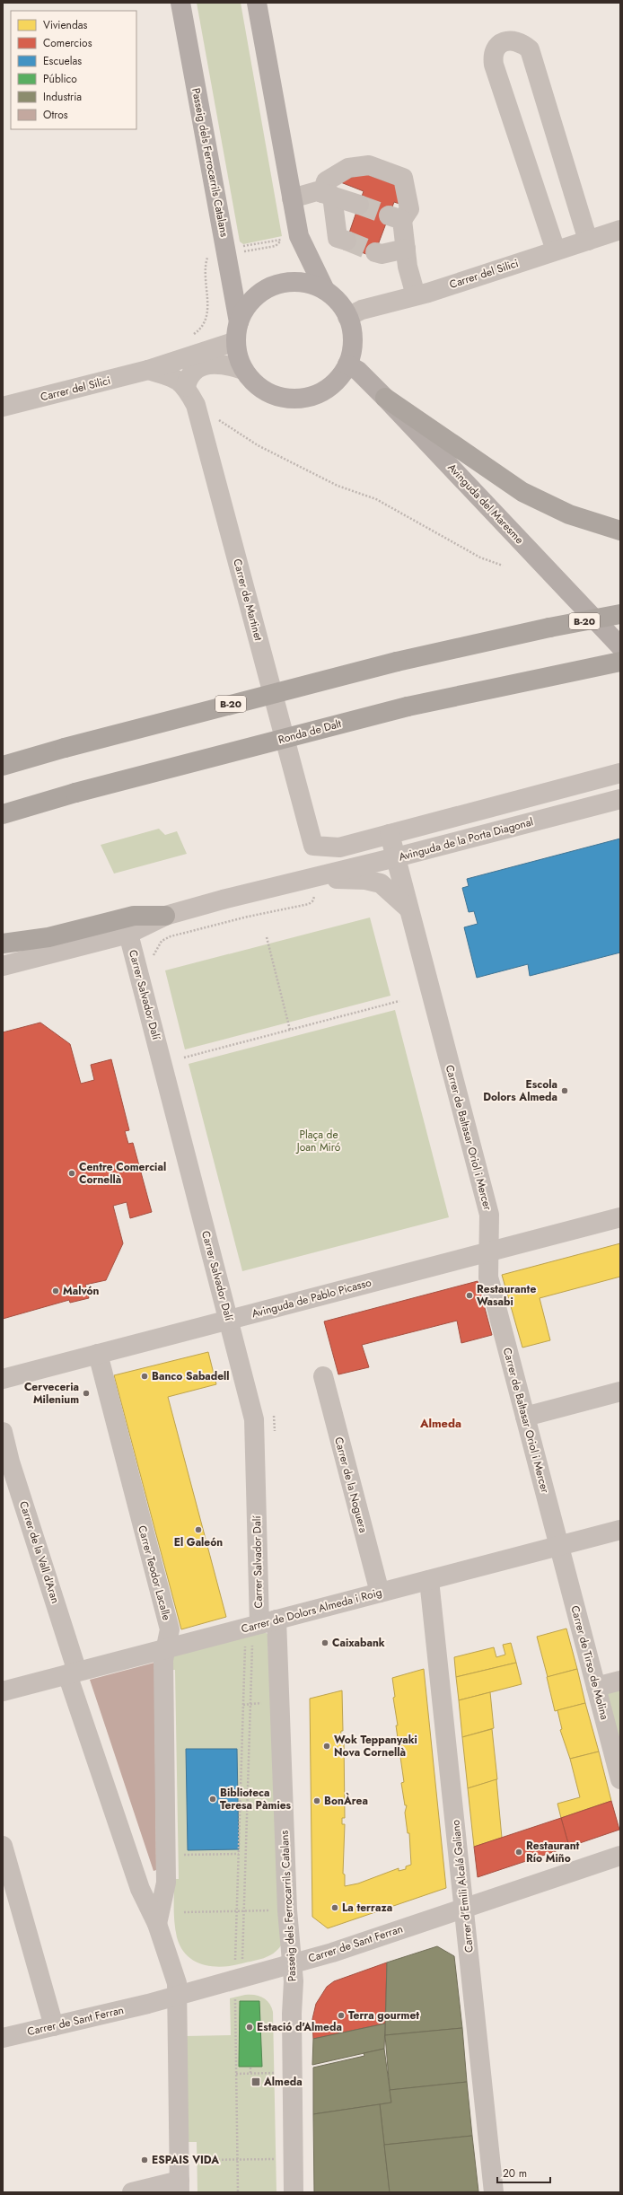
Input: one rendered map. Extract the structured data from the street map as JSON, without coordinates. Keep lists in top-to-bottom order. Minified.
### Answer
{"streets":{"highway":["B-20","Ronda de Dalt"],"main road":["Passeig dels Ferrocarrils Catalans","Avinguda del Maresme"],"street":["Carrer del Silici","Carrer de Martinet","Avinguda de la Porta Diagonal","Carrer Salvador Dalí","Carrer de Baltasar Oriol i Mercer","Avinguda de Pablo Picasso","Carrer de la Noguera","Carrer de la Vall d'Aran","Carrer Teodor Lacalle","Carrer de Dolors Almeda i Roig","Carrer de Tirso de Molina","Carrer d'Emili Alcalá Galiano","Carrer de Sant Ferran"]},"crossings":[["Passeig dels Ferrocarrils Catalans","Carrer del Silici"],["Passeig dels Ferrocarrils Catalans","Avinguda del Maresme"],["Passeig dels Ferrocarrils Catalans","Carrer Salvador Dalí"],["Passeig dels Ferrocarrils Catalans","Carrer de Dolors Almeda i Roig"],["Passeig dels Ferrocarrils Catalans","Carrer de Sant Ferran"],["Carrer del Silici","Avinguda del Maresme"],["Carrer de Martinet","Avinguda de la Porta Diagonal"],["Avinguda de la Porta Diagonal","Carrer Salvador Dalí"],["Avinguda de la Porta Diagonal","Carrer de Baltasar Oriol i Mercer"],["Carrer Salvador Dalí","Avinguda de Pablo Picasso"],["Carrer Salvador Dalí","Carrer de Dolors Almeda i Roig"],["Carrer de Baltasar Oriol i Mercer","Avinguda de Pablo Picasso"],["Carrer de Baltasar Oriol i Mercer","Carrer de Dolors Almeda i Roig"],["Carrer de Baltasar Oriol i Mercer","Carrer de Tirso de Molina"],["Avinguda de Pablo Picasso","Carrer Teodor Lacalle"],["Carrer de la Noguera","Carrer de Dolors Almeda i Roig"],["Carrer de la Vall d'Aran","Carrer de Dolors Almeda i Roig"],["Carrer Teodor Lacalle","Carrer de Dolors Almeda i Roig"],["Carrer de Dolors Almeda i Roig","Carrer de Tirso de Molina"],["Carrer de Dolors Almeda i Roig","Carrer d'Emili Alcalá Galiano"],["Carrer d'Emili Alcalá Galiano","Carrer de Sant Ferran"]],"districts":["Almeda"],"parks":["Plaça de Joan Miró"],"places":{"other":["Escola Dolors Almeda","Centre Comercial Cornellà","Malvón","Restaurante Wasabi","Banco Sabadell","Cerveceria Milenium","El Galeón","Caixabank","Wok Teppanyaki Nova Cornellà","Biblioteca Teresa Pàmies","BonÀrea","Restaurant Río Miño","La terraza","Terra gourmet","Estació d'Almeda","ESPAIS VIDA"],"transit":["Almeda"]},"legend":["Viviendas","Comercios","Escuelas","Público","Industria","Otros"],"scale_bar":"20 m"}
